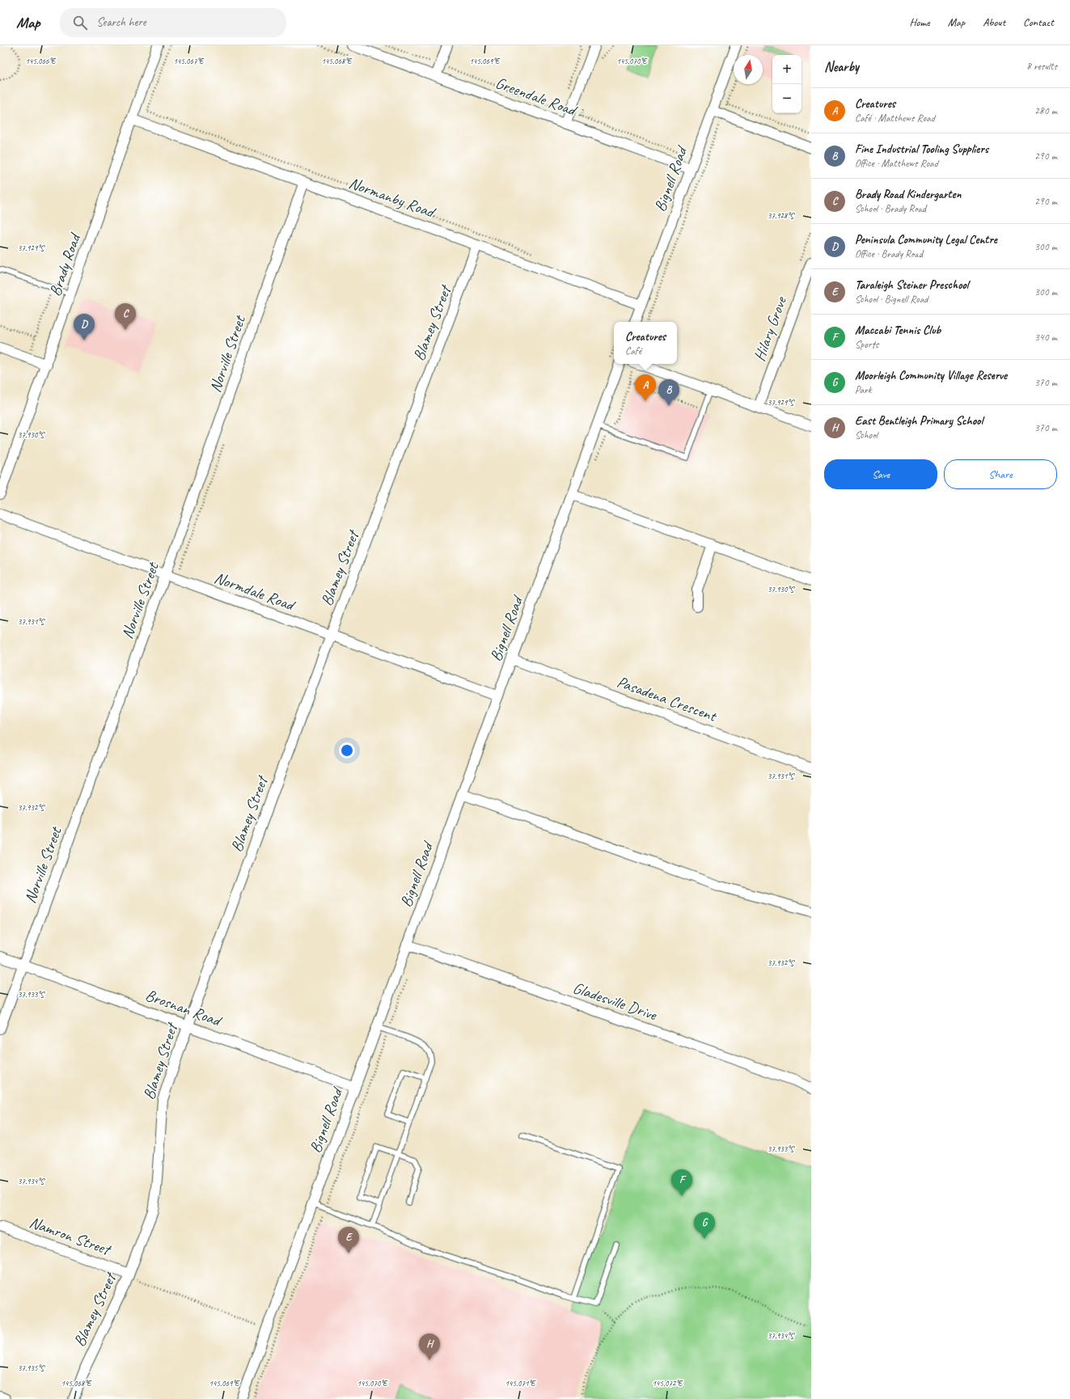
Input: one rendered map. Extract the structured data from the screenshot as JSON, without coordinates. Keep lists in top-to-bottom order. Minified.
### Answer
{"streets":{"street":["Greendale Road","Bignell Road","Normanby Road","Brady Road","Blamey Street","Hilary Grove","Norville Street","Normdale Road","Pasadena Crescent","Gladesville Drive","Brosnan Road","Namron Street"]},"crossings":[["Greendale Road","Bignell Road"],["Bignell Road","Normanby Road"],["Bignell Road","Normdale Road"],["Bignell Road","Pasadena Crescent"],["Bignell Road","Gladesville Drive"],["Bignell Road","Brosnan Road"],["Normanby Road","Brady Road"],["Normanby Road","Blamey Street"],["Normanby Road","Norville Street"],["Blamey Street","Normdale Road"],["Blamey Street","Brosnan Road"],["Blamey Street","Namron Street"],["Norville Street","Normdale Road"],["Norville Street","Brosnan Road"]],"north":"top","page":{"header":"Map","search":"Search here","nav":["Home","Map","About","Contact"],"heading":["Nearby","8 results"],"map_buttons":["+","−"],"list":[{"mark":"A","name":"Creatures","note":"Café · Matthews Road","value":"280 m"},{"mark":"B","name":"Fine Industrial Tooling Suppliers","note":"Office · Matthews Road","value":"290 m"},{"mark":"C","name":"Brady Road Kindergarten","note":"School · Brady Road","value":"290 m"},{"mark":"D","name":"Peninsula Community Legal Centre","note":"Office · Brady Road","value":"300 m"},{"mark":"E","name":"Taraleigh Steiner Preschool","note":"School · Bignell Road","value":"300 m"},{"mark":"F","name":"Maccabi Tennis Club","note":"Sports","value":"340 m"},{"mark":"G","name":"Moorleigh Community Village Reserve","note":"Park","value":"370 m"},{"mark":"H","name":"East Bentleigh Primary School","note":"School","value":"370 m"}],"pins":["C","D","A","B","F","G","E","H"],"popup":["Creatures","Café"],"buttons":["Save","Share"]},"coordinates":["145.066°E","145.067°E","145.068°E","145.069°E","145.070°E","37.928°S","37.929°S","37.930°S","37.931°S","37.932°S","37.933°S","37.934°S","37.935°S","145.071°E","145.072°E"]}
